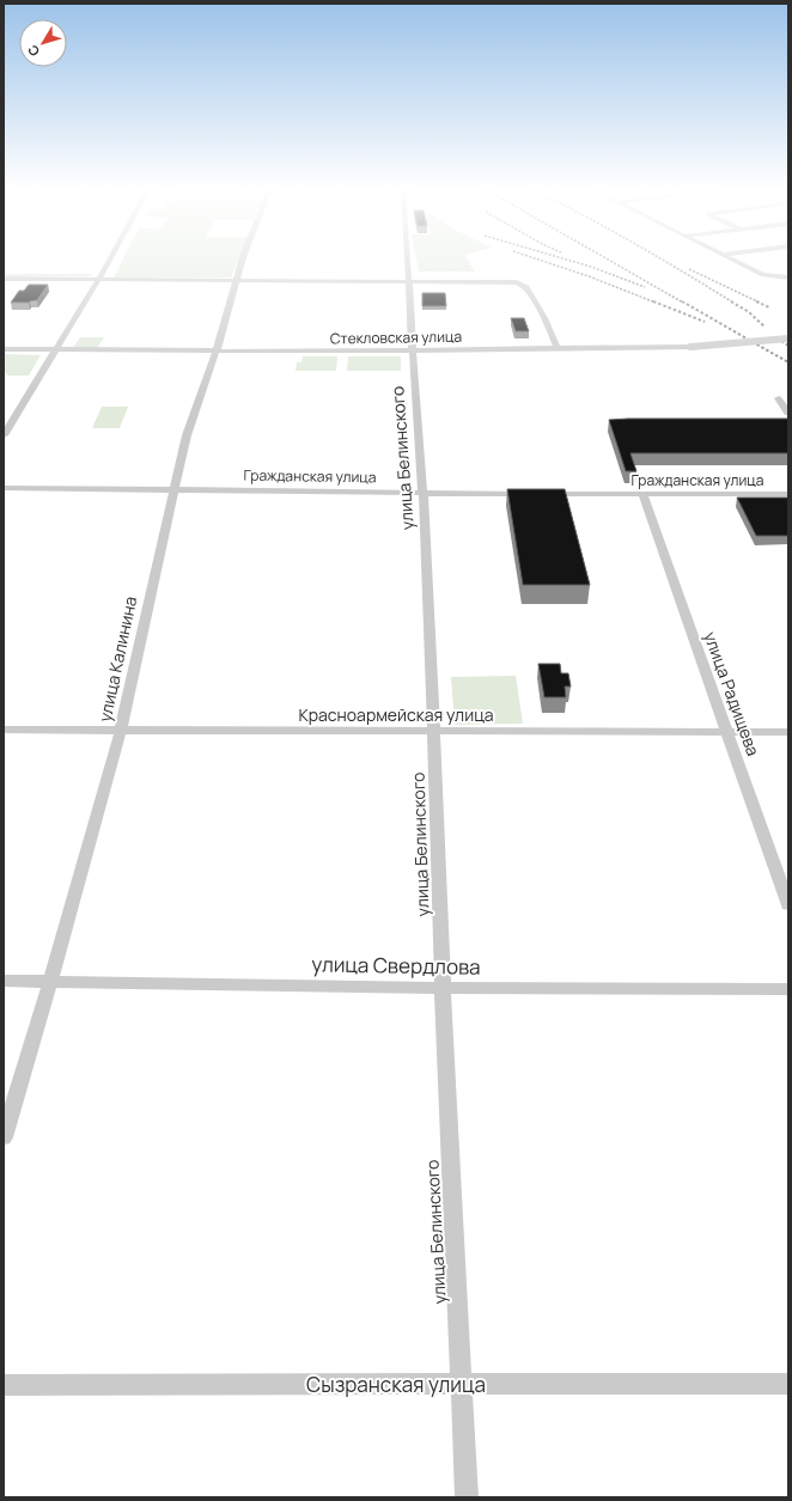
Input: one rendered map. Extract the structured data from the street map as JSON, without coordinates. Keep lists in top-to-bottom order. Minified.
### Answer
{"streets":{"street":["Стекловская улица","улица Белинского","Гражданская улица","улица Калинина","улица Радищева","Красноармейская улица","улица Свердлова","Сызранская улица"]},"crossings":[["Стекловская улица","улица Белинского"],["Стекловская улица","улица Калинина"],["улица Белинского","Гражданская улица"],["улица Белинского","Красноармейская улица"],["улица Белинского","улица Свердлова"],["улица Белинского","Сызранская улица"],["Гражданская улица","улица Калинина"],["Гражданская улица","улица Радищева"],["улица Калинина","Красноармейская улица"],["улица Калинина","улица Свердлова"],["улица Радищева","Красноармейская улица"]],"north":"bottom left"}
